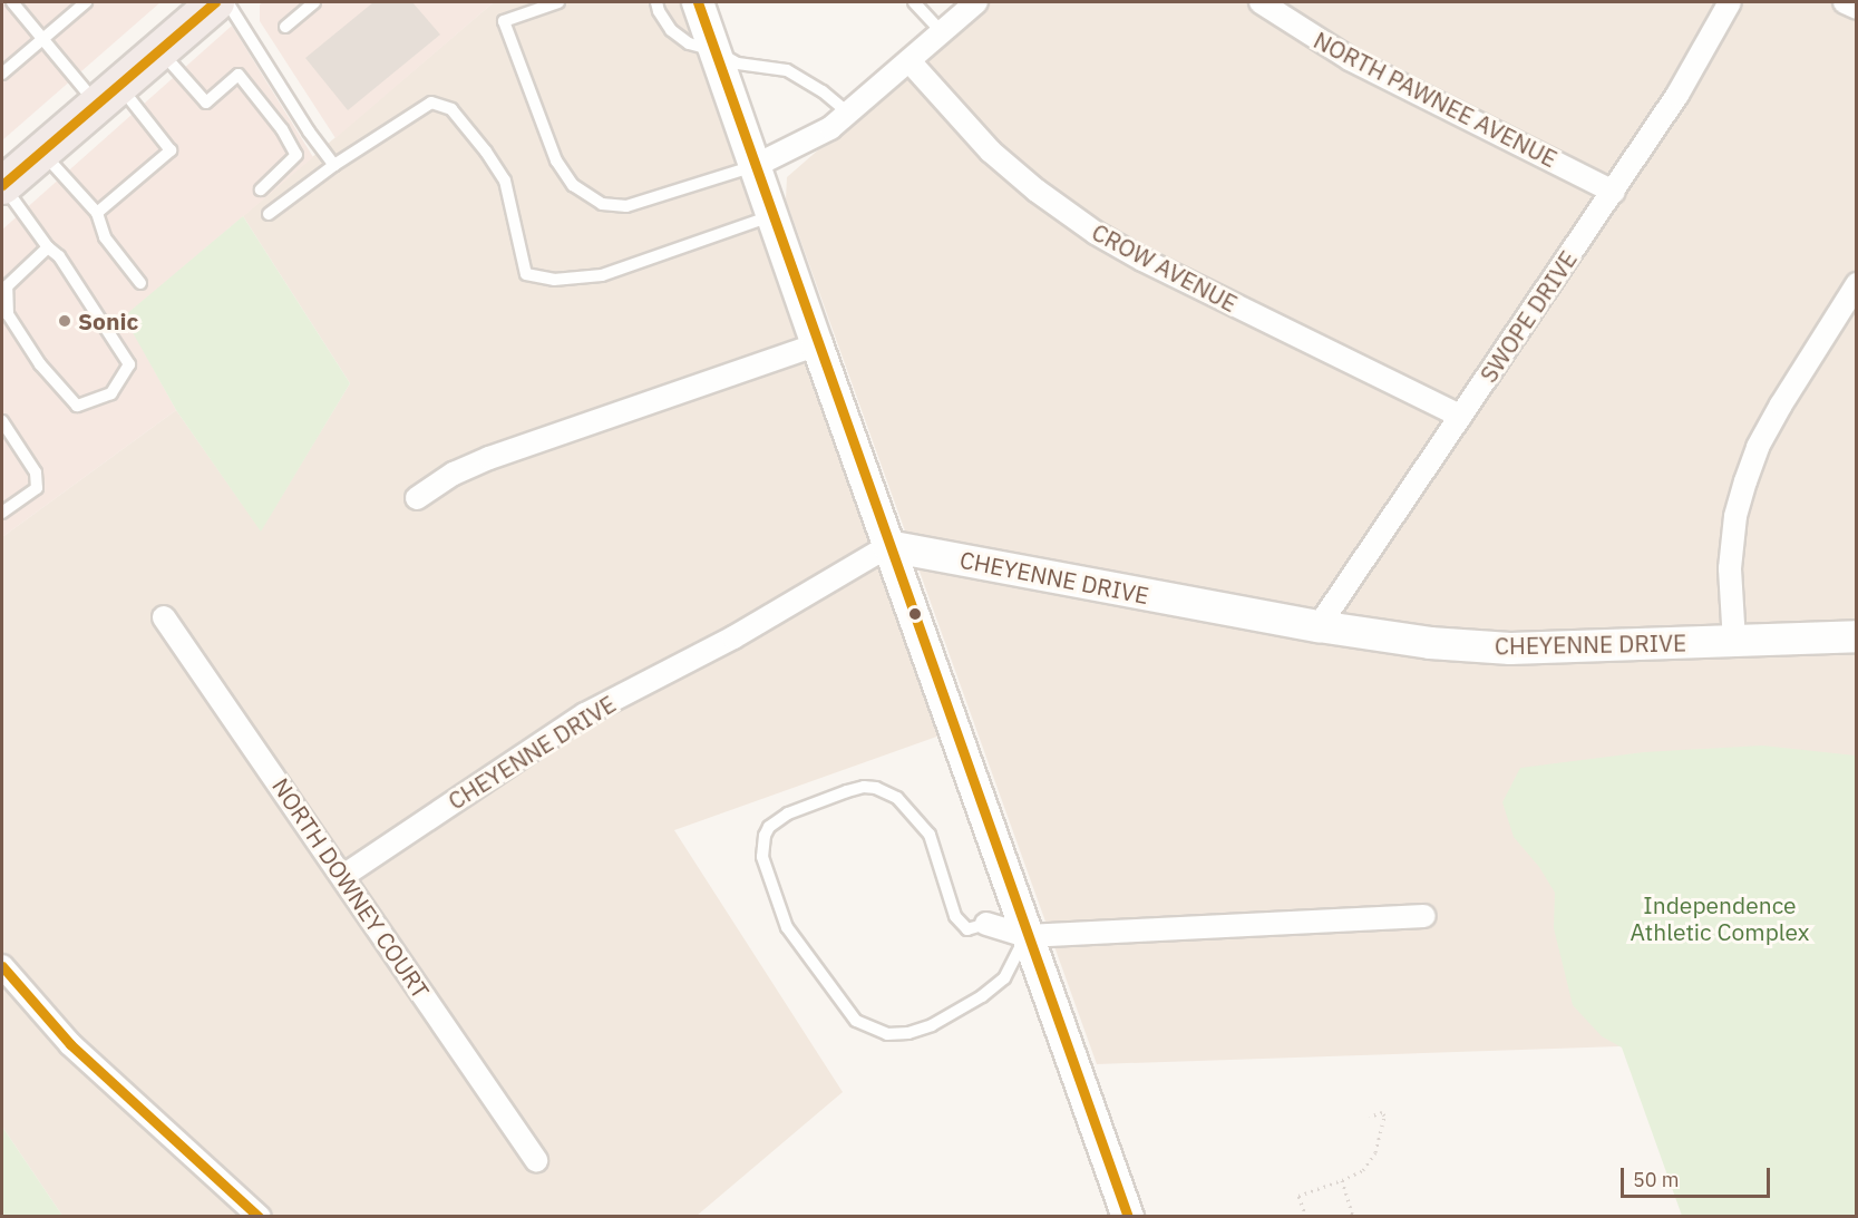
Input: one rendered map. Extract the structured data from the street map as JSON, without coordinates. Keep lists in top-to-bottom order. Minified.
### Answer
{"streets":{"street":["NORTH PAWNEE AVENUE","CROW AVENUE","SWOPE DRIVE","CHEYENNE DRIVE","NORTH DOWNEY COURT"]},"crossings":[["NORTH PAWNEE AVENUE","SWOPE DRIVE"],["CROW AVENUE","SWOPE DRIVE"],["SWOPE DRIVE","CHEYENNE DRIVE"],["CHEYENNE DRIVE","NORTH DOWNEY COURT"]],"parks":["Independence Athletic Complex"],"places":["Sonic"],"scale_bar":"50 m"}
